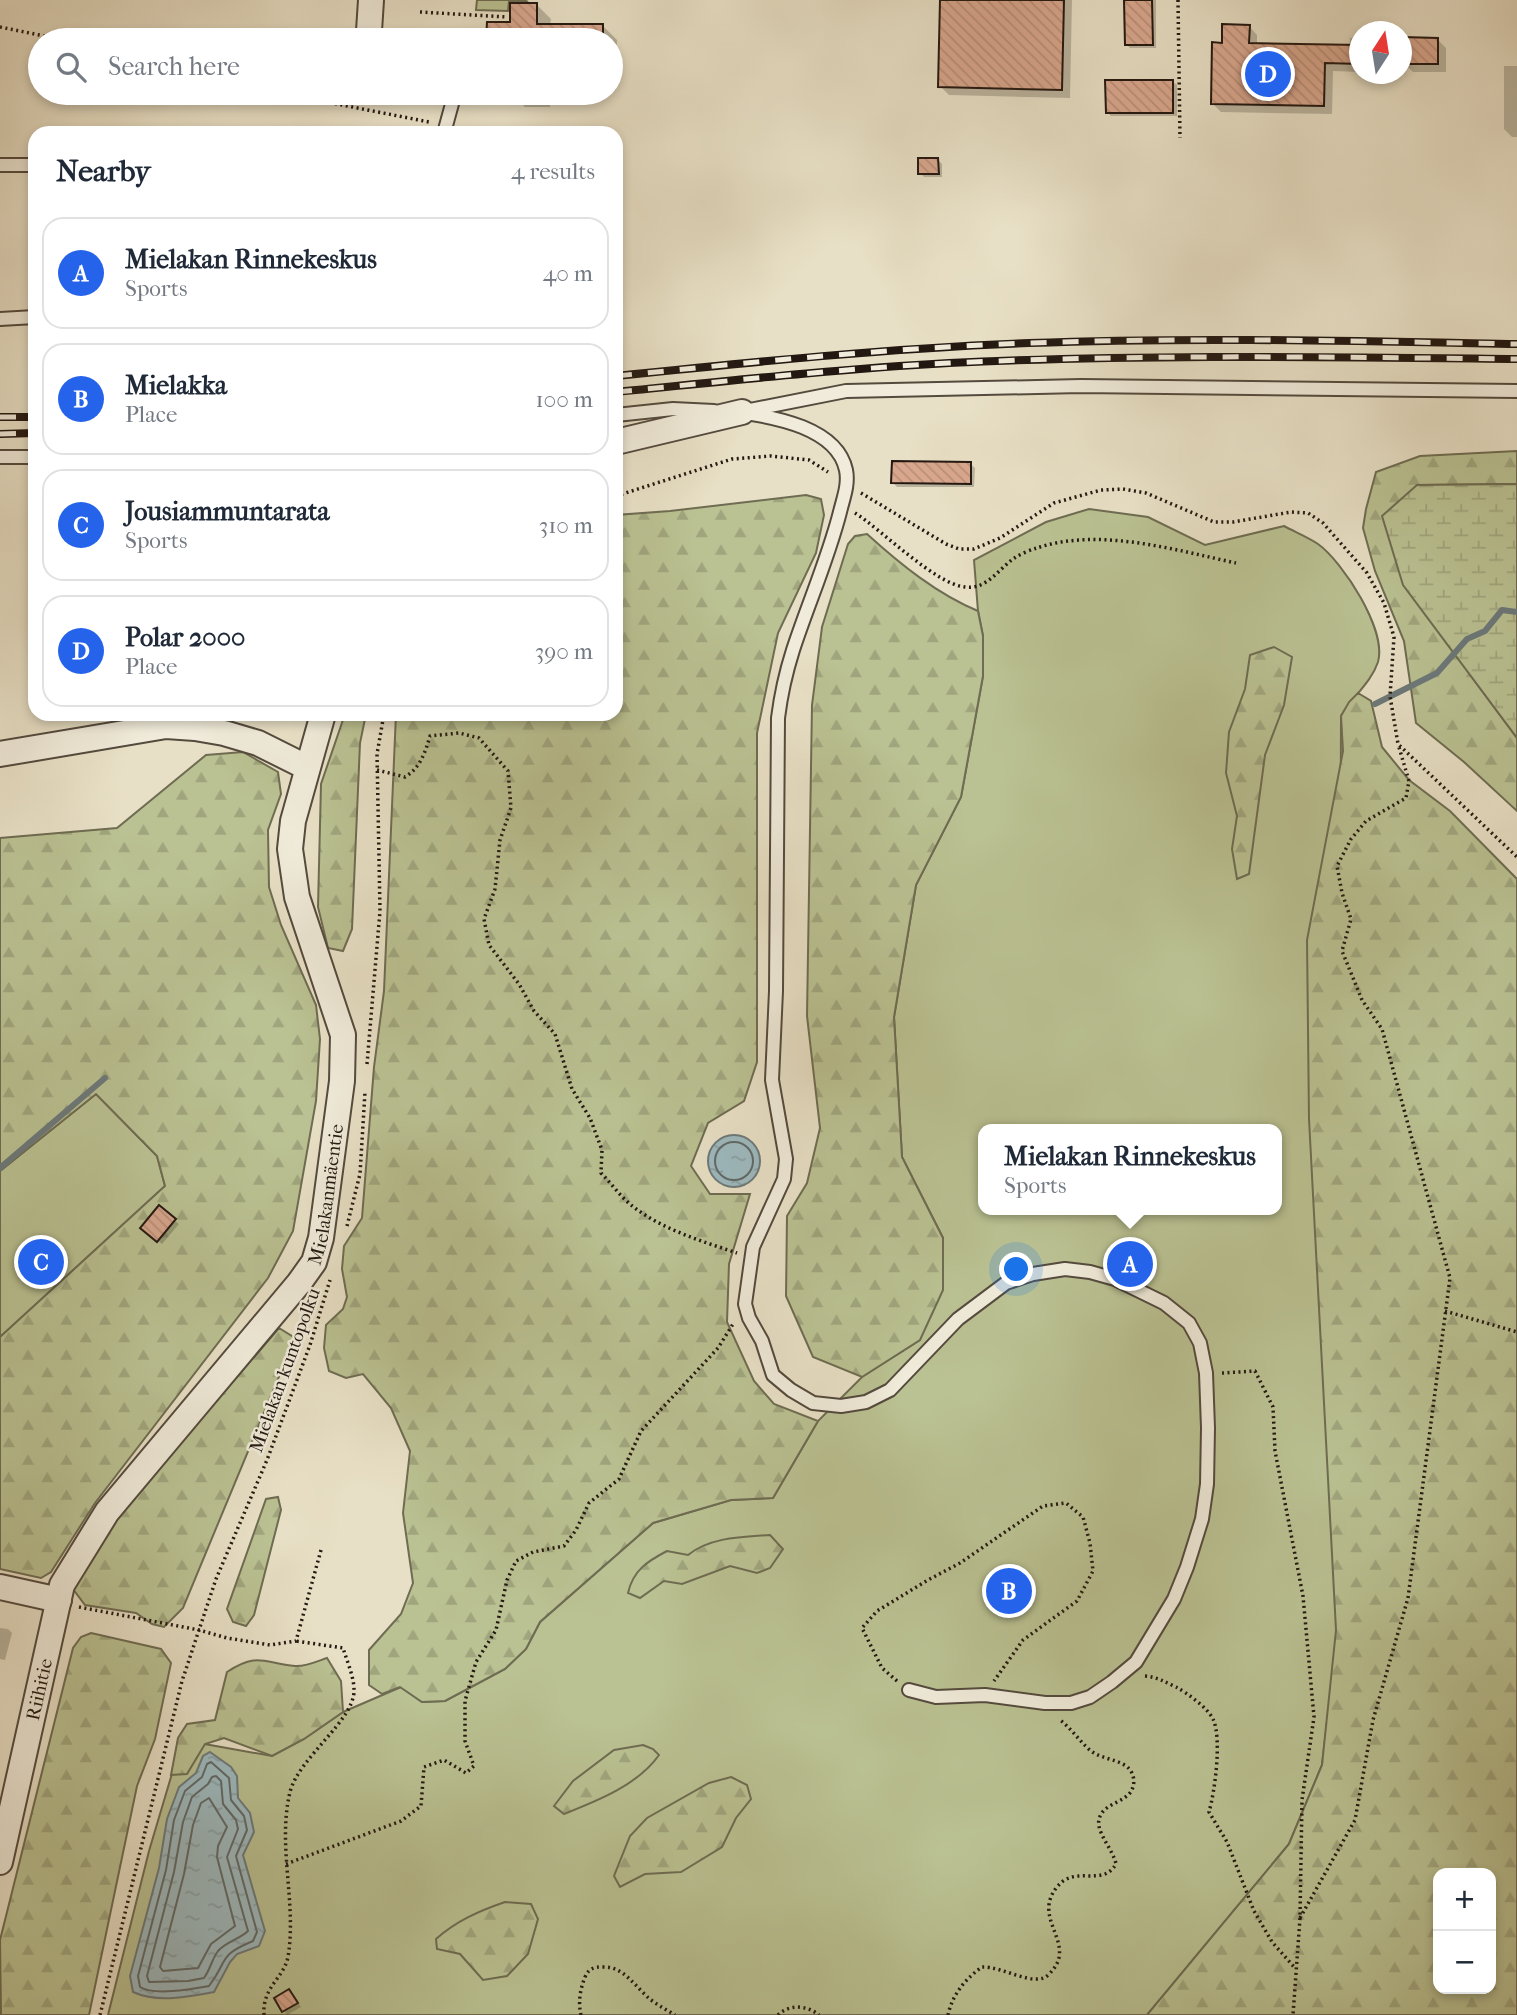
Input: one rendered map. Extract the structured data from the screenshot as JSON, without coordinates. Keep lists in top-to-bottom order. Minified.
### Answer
{"streets":{"street":["Mielakanmäentie","Riihitie"],"path":["Mielakan kuntopolku"]},"crossings":[["Mielakanmäentie","Riihitie"]],"north":"top","page":{"search":"Search here","pins":["D","C","A","B"],"heading":["Nearby","4 results"],"list":[{"mark":"A","name":"Mielakan Rinnekeskus","note":"Sports","value":"40 m"},{"mark":"B","name":"Mielakka","note":"Place","value":"100 m"},{"mark":"C","name":"Jousiammuntarata","note":"Sports","value":"310 m"},{"mark":"D","name":"Polar 2000","note":"Place","value":"390 m"}],"popup":["Mielakan Rinnekeskus","Sports"],"map_buttons":["+","−"]}}
